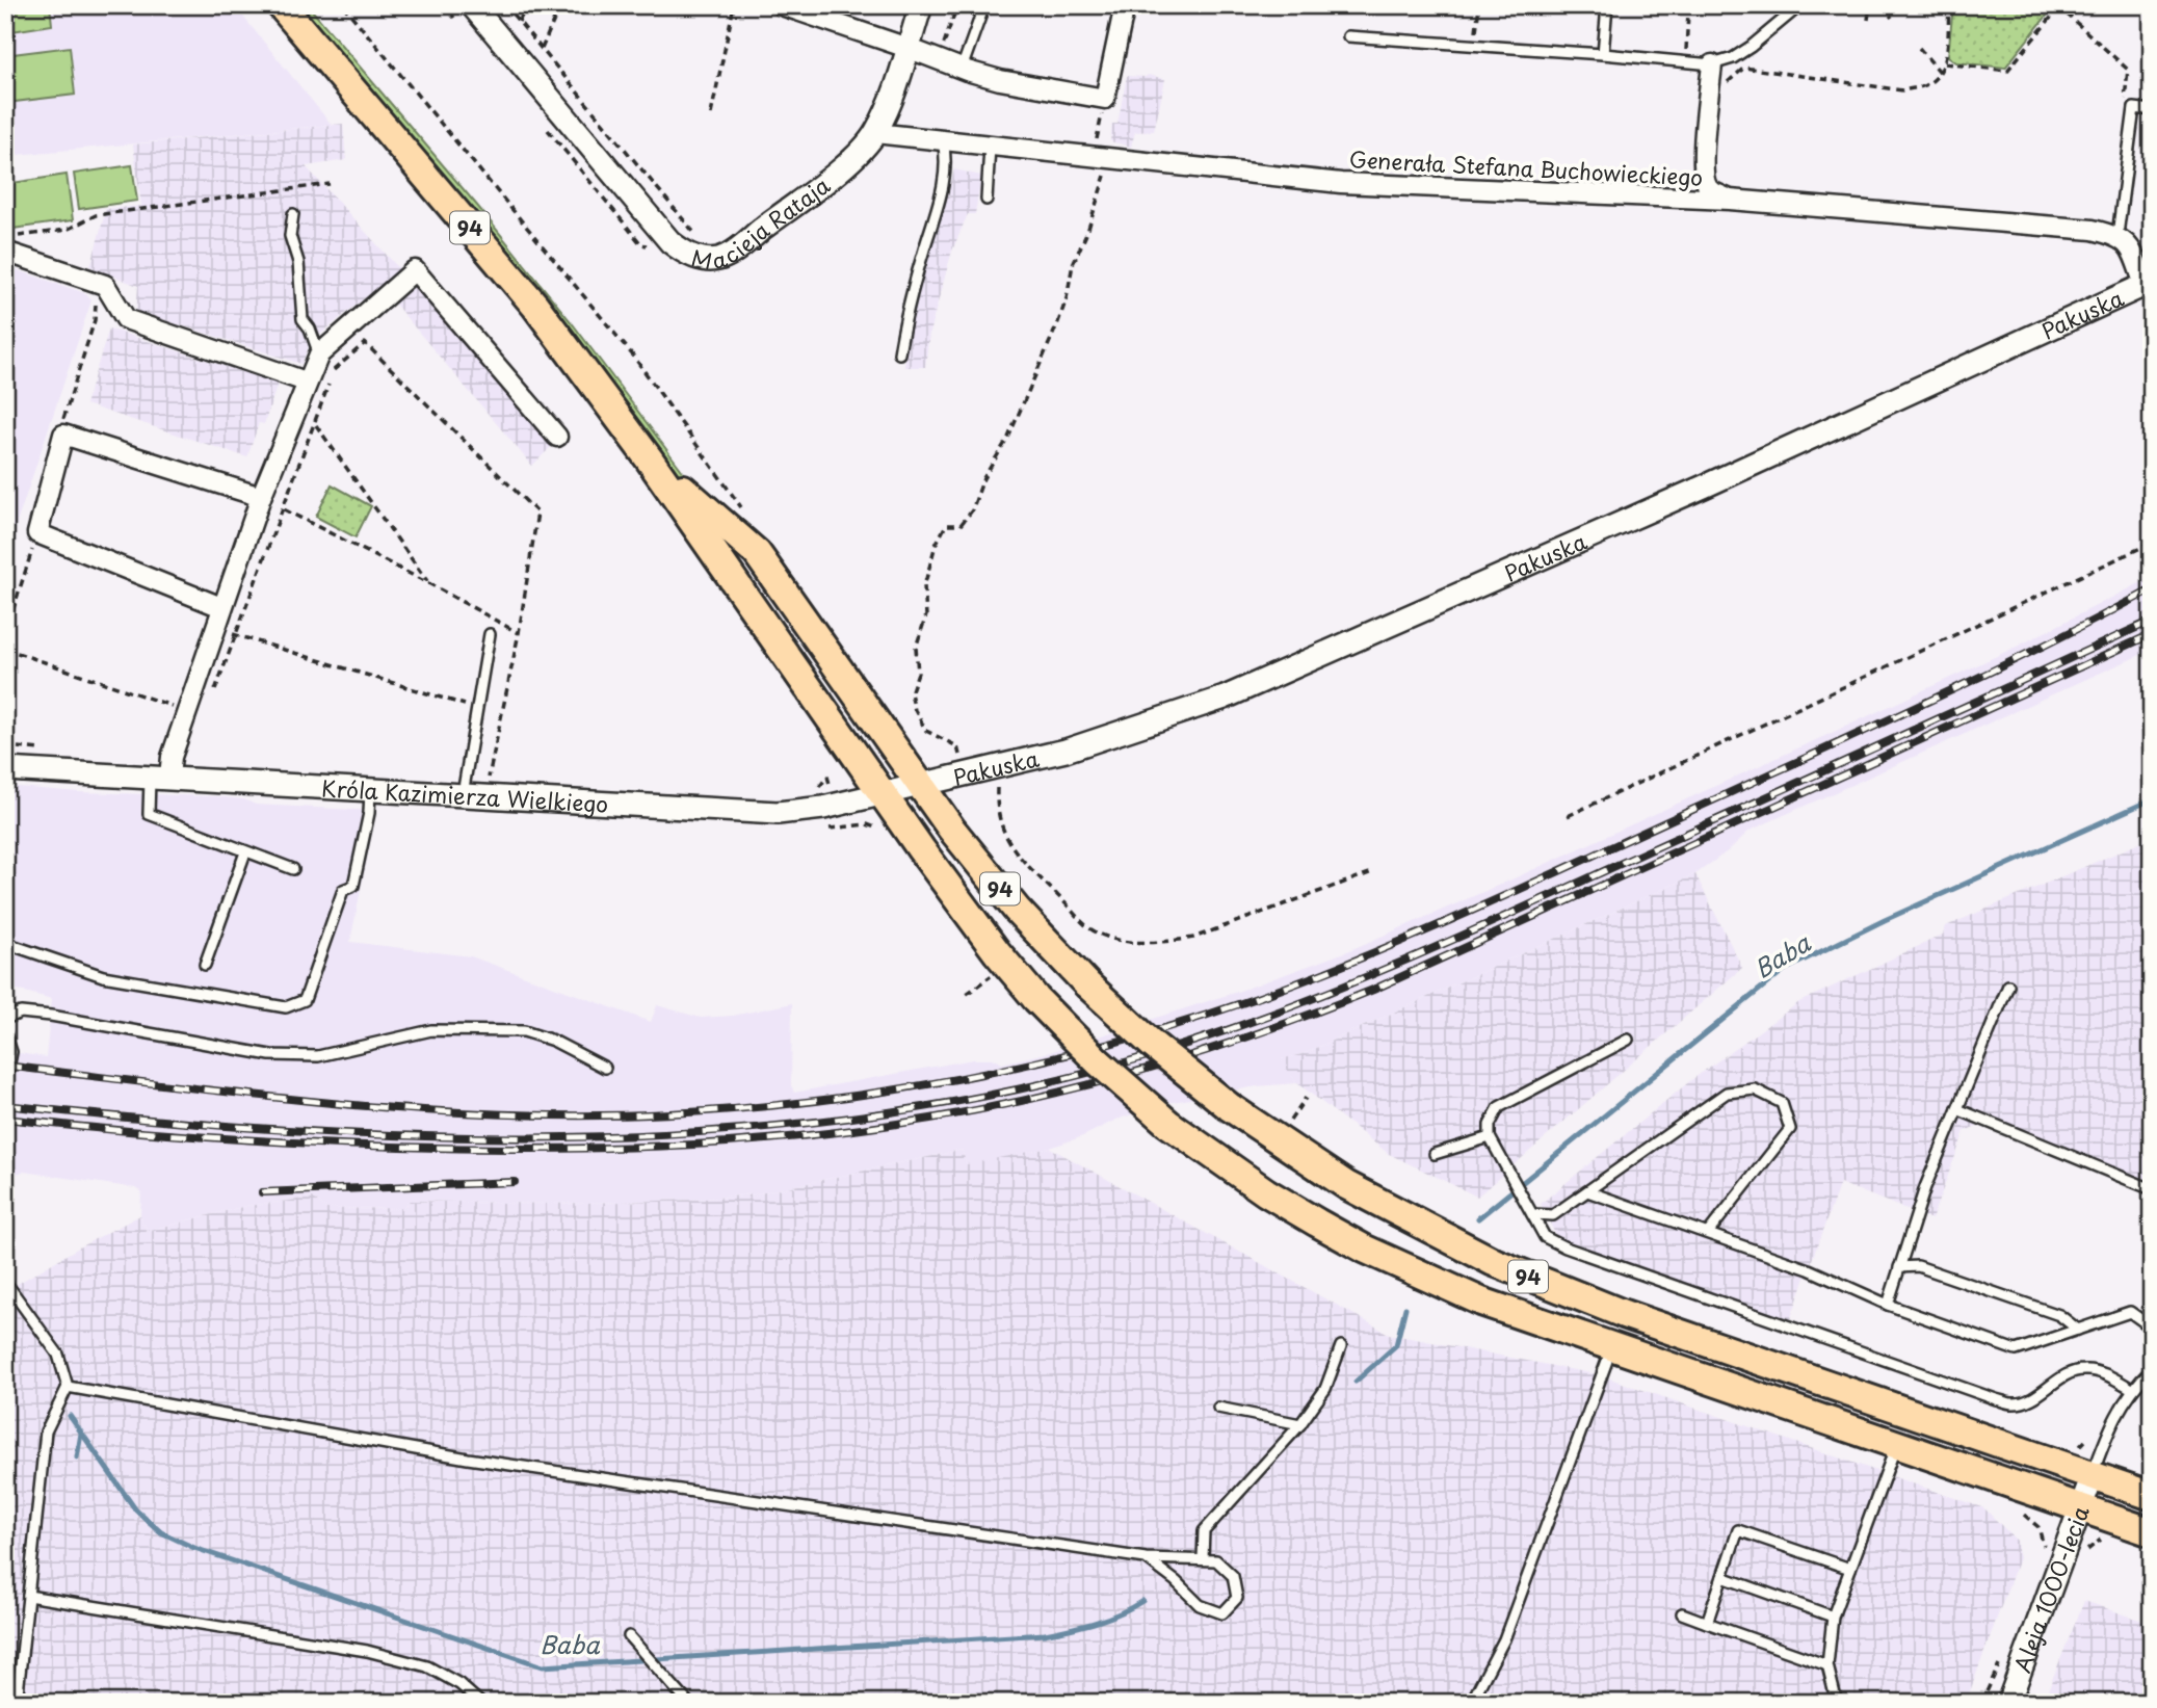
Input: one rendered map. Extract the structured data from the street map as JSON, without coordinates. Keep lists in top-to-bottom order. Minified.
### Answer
{"streets":{"main road":["94"],"street":["Generała Stefana Buchowieckiego","Macieja Rataja","Pakuska","Króla Kazimierza Wielkiego","Aleja 1000-lecia"]},"crossings":[["Generała Stefana Buchowieckiego","Macieja Rataja"],["94","Pakuska"],["94","Króla Kazimierza Wielkiego"],["94","Aleja 1000-lecia"],["Pakuska","Króla Kazimierza Wielkiego"]],"water":["Baba"]}
